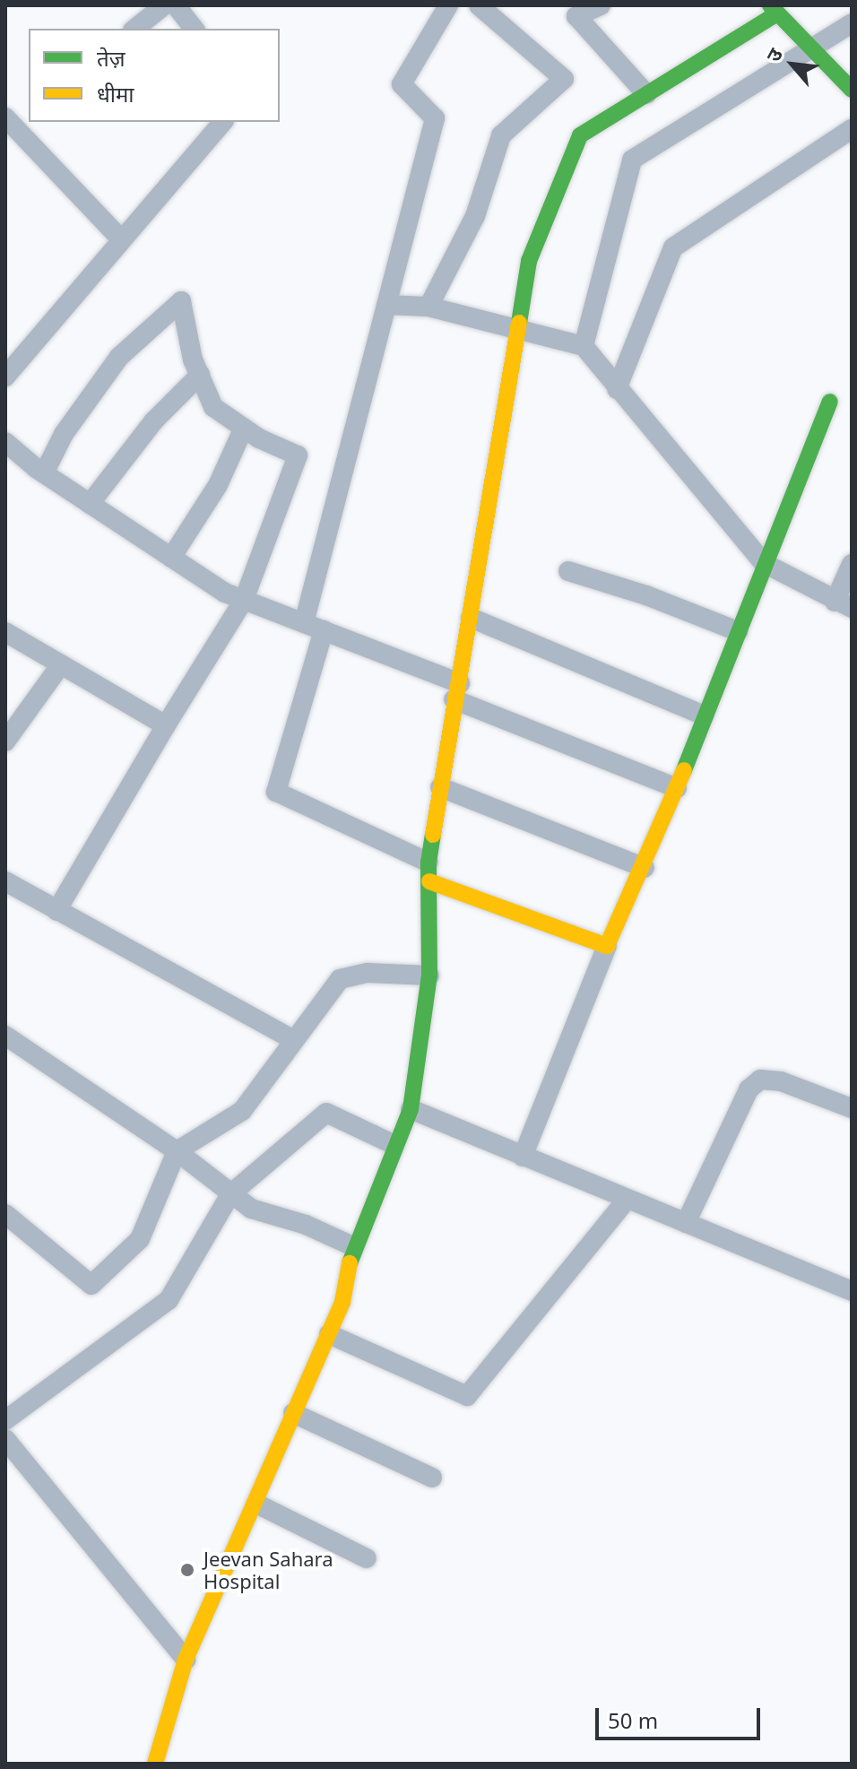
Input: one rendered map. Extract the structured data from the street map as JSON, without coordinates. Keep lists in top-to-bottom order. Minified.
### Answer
{"places":["Jeevan Sahara Hospital"],"legend":["तेज़","धीमा"],"scale_bar":"50 m","north":"top left"}
